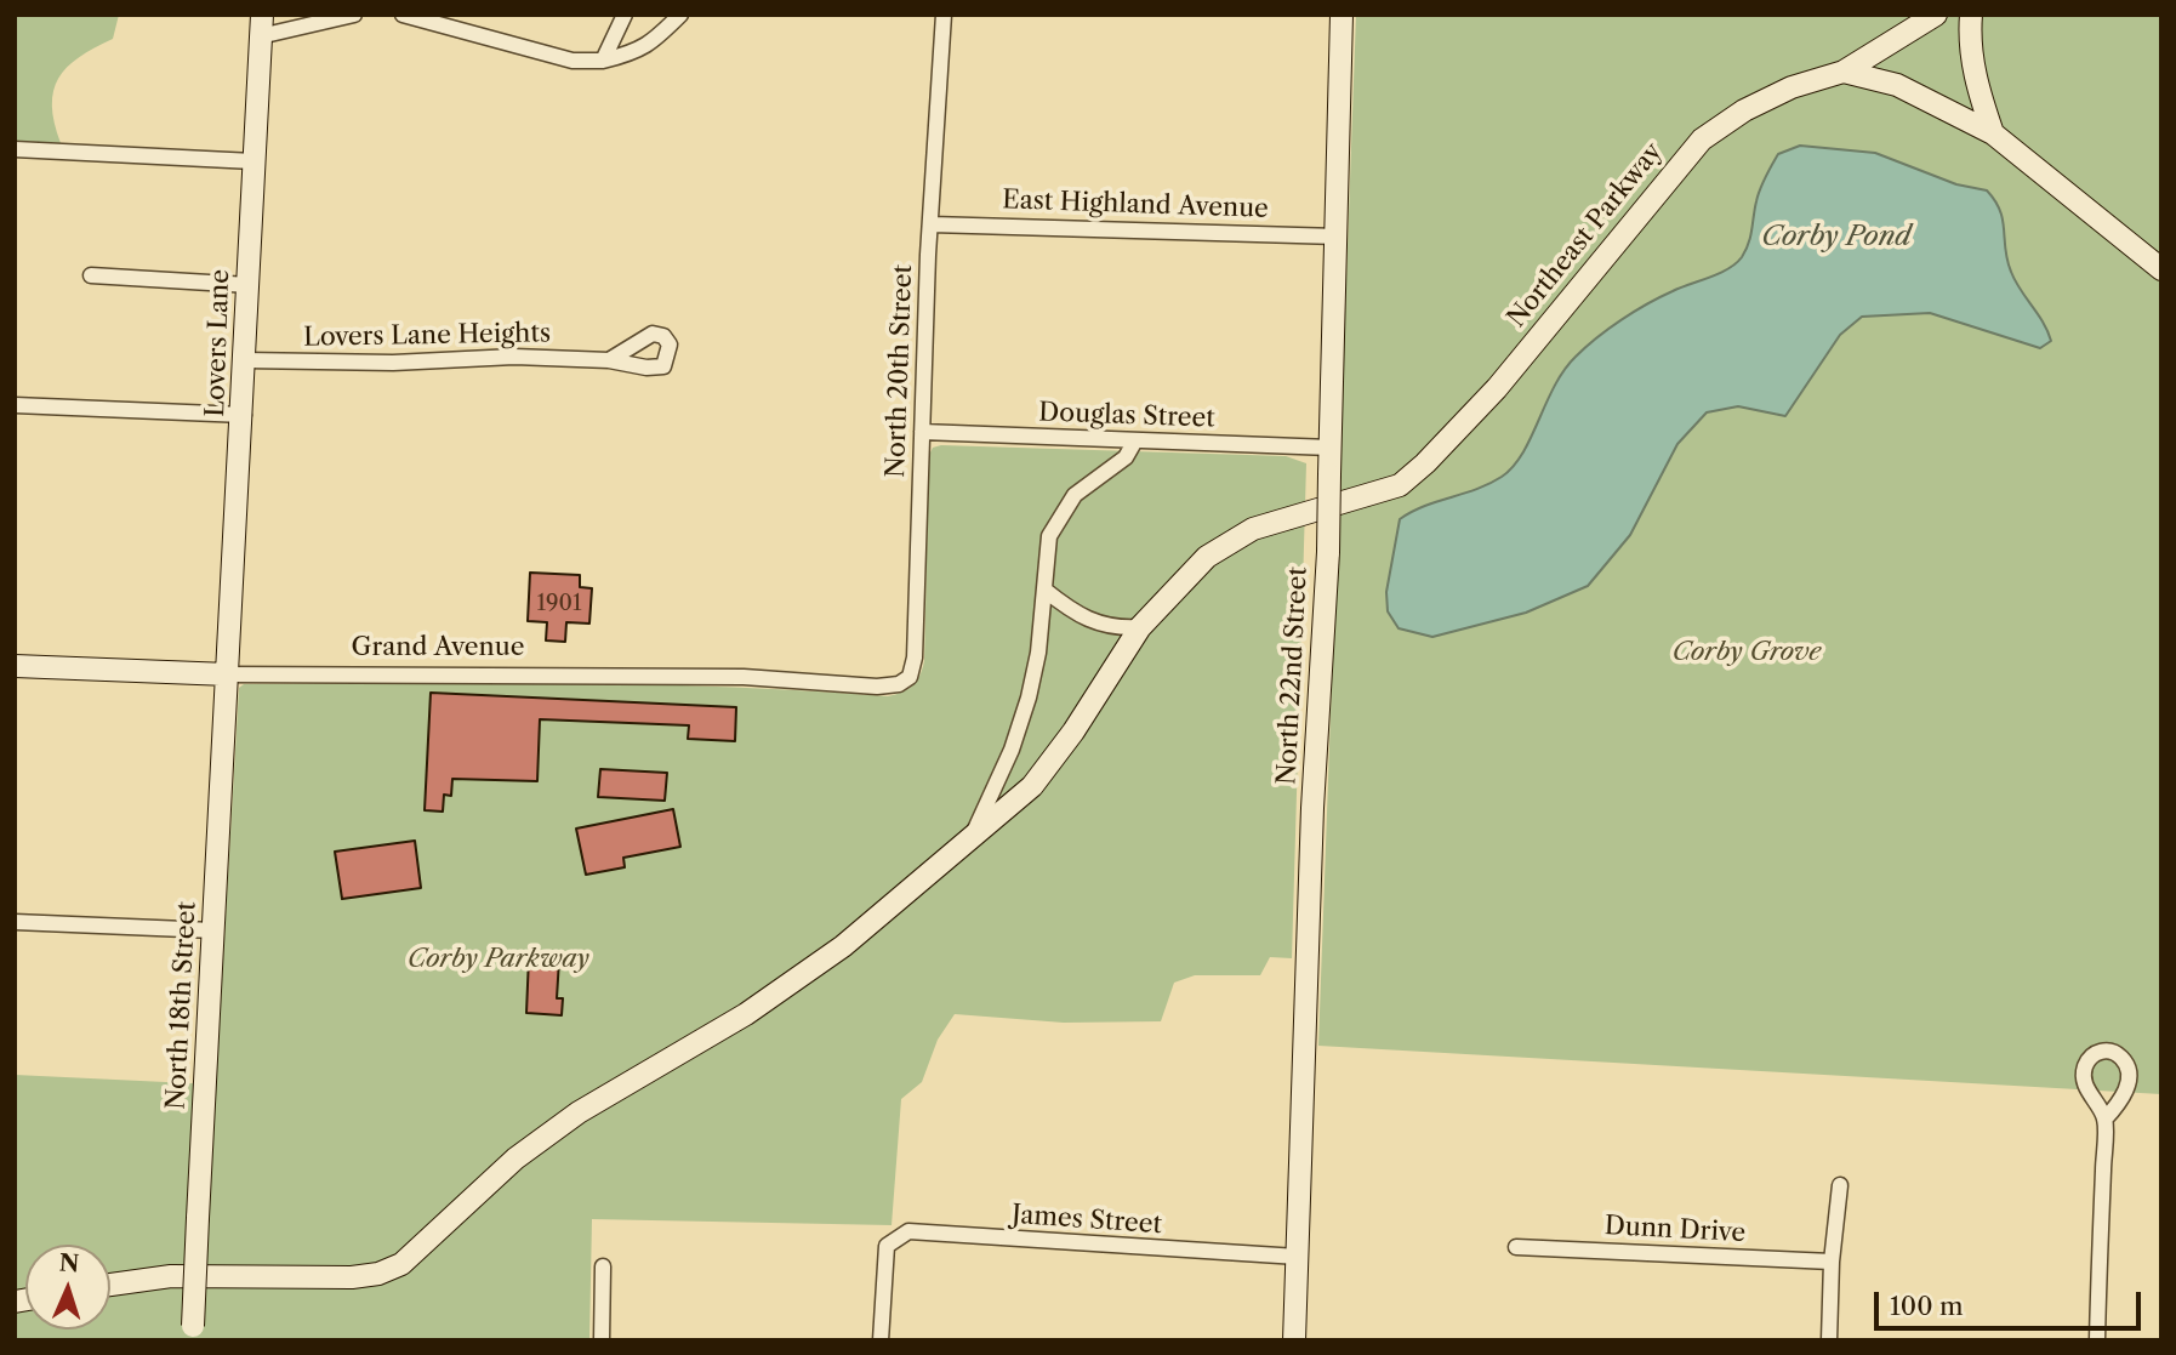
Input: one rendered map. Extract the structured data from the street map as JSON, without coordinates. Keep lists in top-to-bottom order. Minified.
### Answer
{"streets":{"street":["East Highland Avenue","Northeast Parkway","Lovers Lane Heights","Lovers Lane","North 20th Street","Douglas Street","Grand Avenue","North 22nd Street","North 18th Street","James Street","Dunn Drive"]},"crossings":[["East Highland Avenue","North 20th Street"],["East Highland Avenue","North 22nd Street"],["Lovers Lane Heights","Lovers Lane"],["Lovers Lane","Grand Avenue"],["Lovers Lane","North 18th Street"],["North 20th Street","Douglas Street"],["North 20th Street","Grand Avenue"],["Douglas Street","North 22nd Street"],["Grand Avenue","North 18th Street"],["North 22nd Street","James Street"]],"water":["Corby Pond"],"parks":["Corby Grove","Corby Parkway"],"house_numbers":["1901"],"scale_bar":"100 m","north":"top"}
